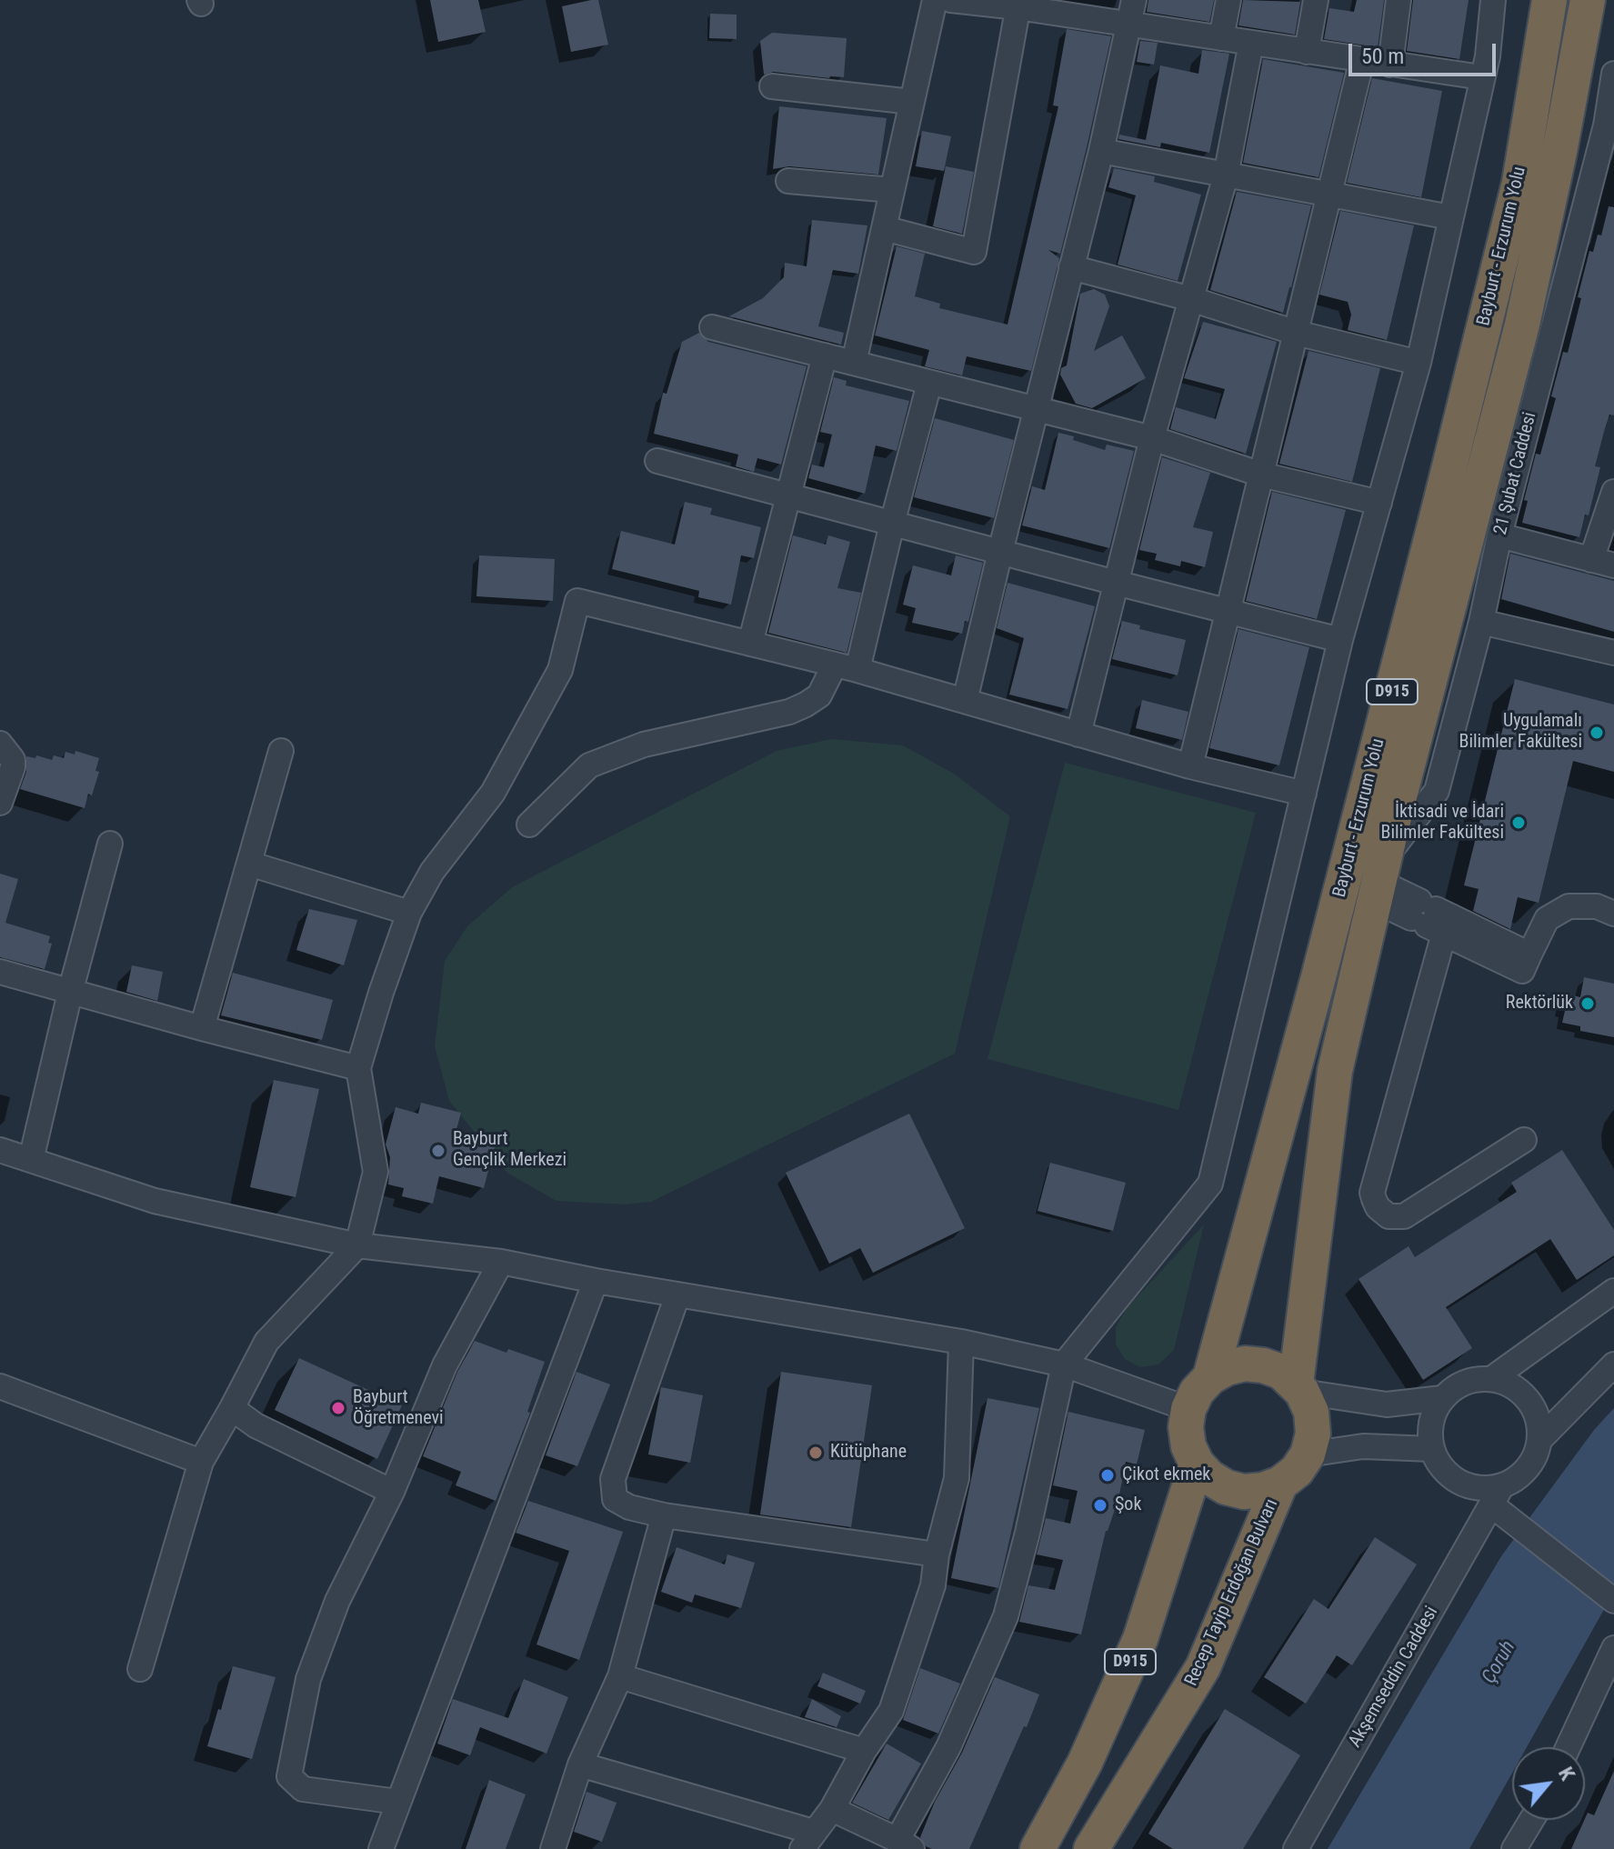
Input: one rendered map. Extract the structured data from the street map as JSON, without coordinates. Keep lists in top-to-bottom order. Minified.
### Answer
{"streets":{"highway":["Bayburt - Erzurum Yolu","D915","Recep Tayip Erdoğan Bulvarı"],"street":["21 Şubat Caddesi","Akşemseddin Caddesi"]},"crossings":[["Bayburt - Erzurum Yolu","21 Şubat Caddesi"],["Bayburt - Erzurum Yolu","D915"],["Bayburt - Erzurum Yolu","Recep Tayip Erdoğan Bulvarı"],["D915","Recep Tayip Erdoğan Bulvarı"]],"water":["Çoruh"],"places":["Uygulamalı Bilimler Fakültesi","İktisadi ve İdari Bilimler Fakültesi","Rektörlük","Bayburt Gençlik Merkezi","Bayburt Öğretmenevi","Kütüphane","Çikot ekmek","Şok"],"scale_bar":"50 m","north":"top right"}
